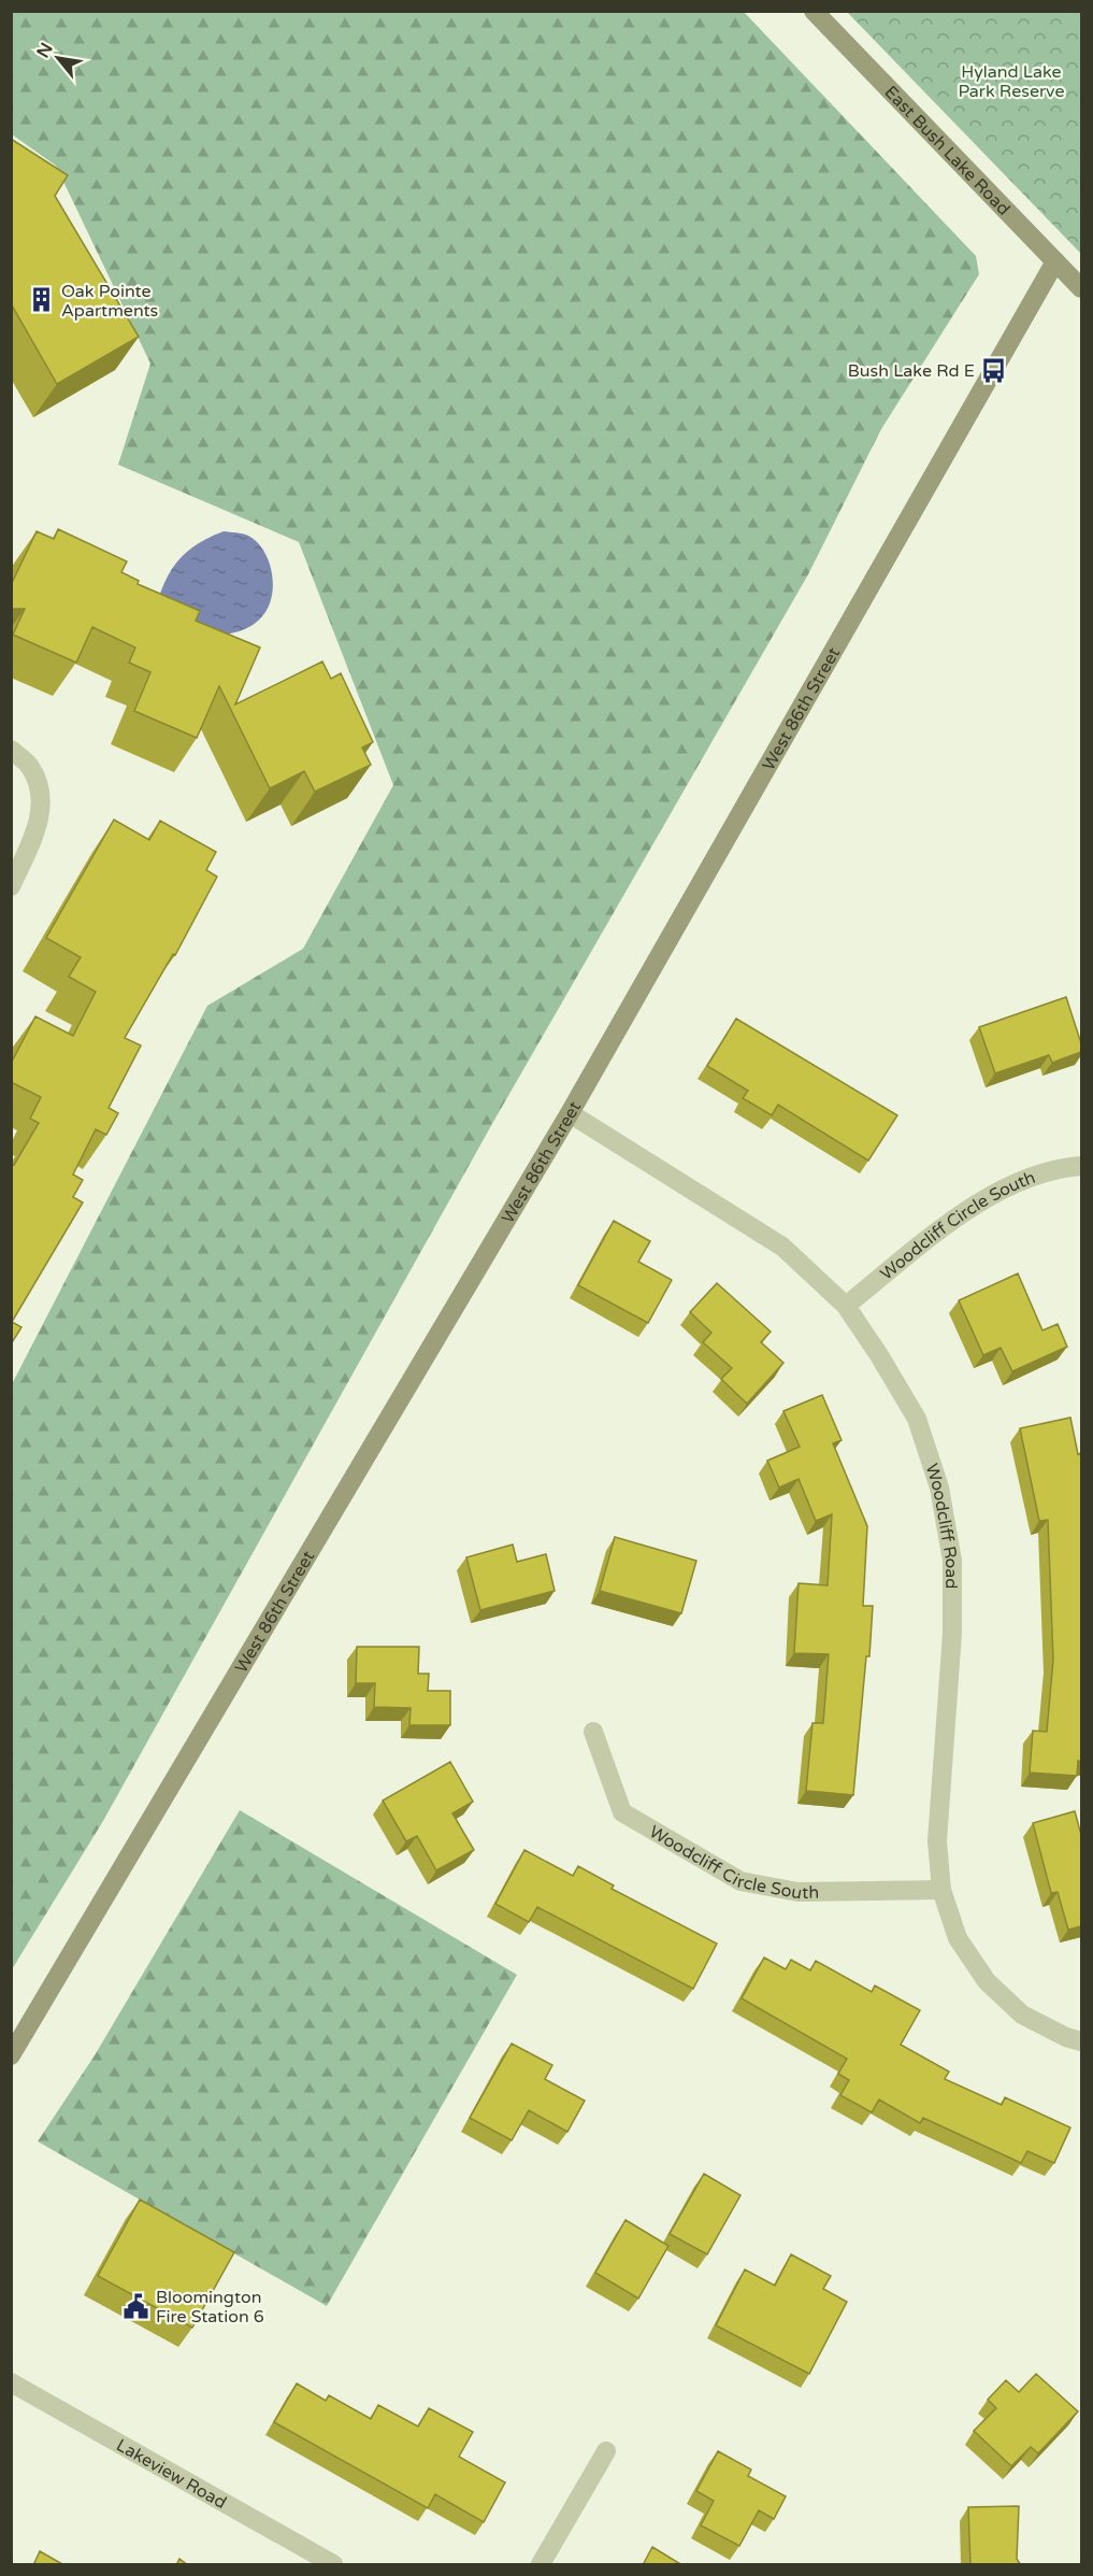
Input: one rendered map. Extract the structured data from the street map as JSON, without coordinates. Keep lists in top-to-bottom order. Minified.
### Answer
{"streets":{"street":["East Bush Lake Road","West 86th Street","Woodcliff Circle South","Woodcliff Road","Lakeview Road"]},"crossings":[["East Bush Lake Road","West 86th Street"],["West 86th Street","Woodcliff Road"],["Woodcliff Circle South","Woodcliff Road"]],"parks":["Hyland Lake Park Reserve"],"places":{"building":["Oak Pointe Apartments"],"bus stop":["Bush Lake Rd E"],"public building":["Bloomington Fire Station 6"]},"north":"top left"}
